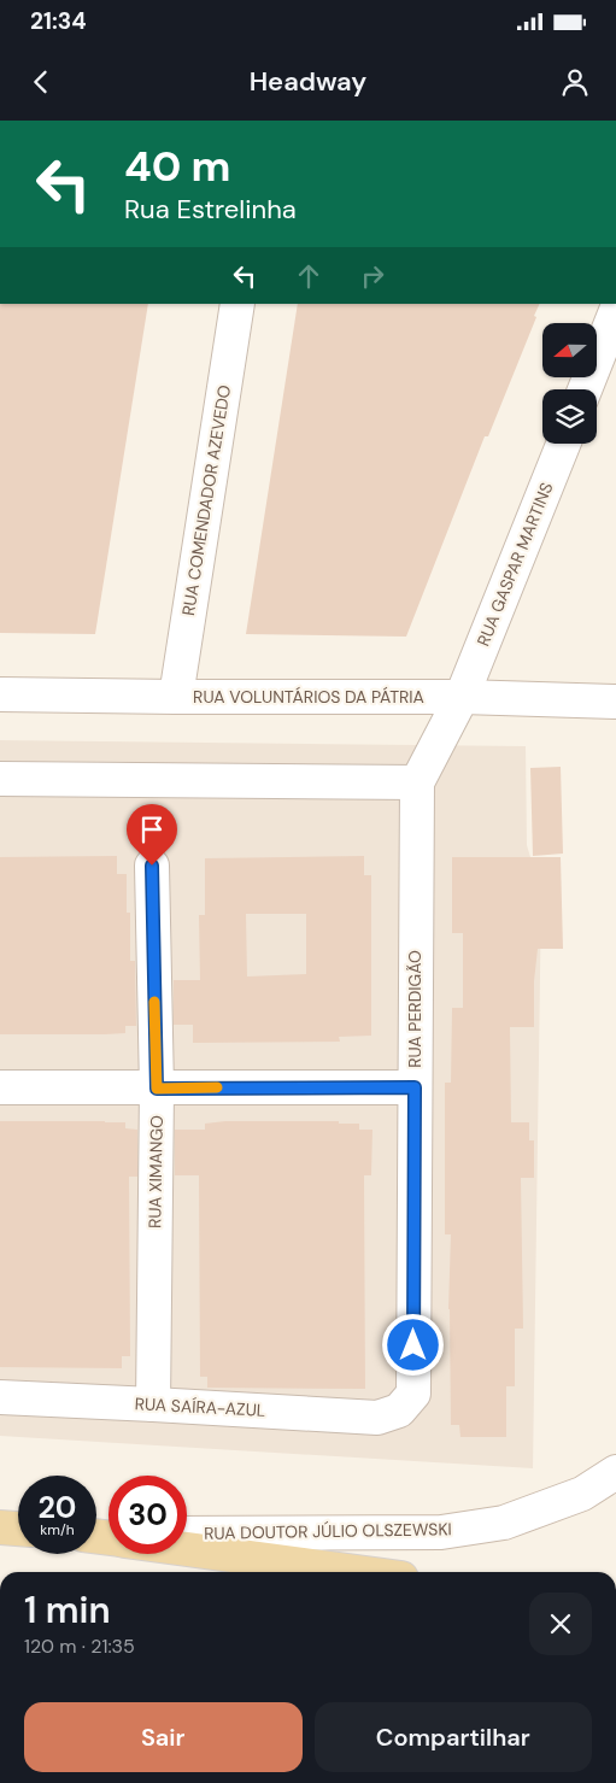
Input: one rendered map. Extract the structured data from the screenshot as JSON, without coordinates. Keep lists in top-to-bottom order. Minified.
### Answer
{"streets":{"street":["RUA COMENDADOR AZEVEDO","RUA GASPAR MARTINS","RUA VOLUNTÁRIOS DA PÁTRIA","RUA PERDIGÃO","RUA XIMANGO","RUA SAÍRA-AZUL","RUA DOUTOR JÚLIO OLSZEWSKI"]},"crossings":[["RUA COMENDADOR AZEVEDO","RUA VOLUNTÁRIOS DA PÁTRIA"],["RUA GASPAR MARTINS","RUA VOLUNTÁRIOS DA PÁTRIA"],["RUA GASPAR MARTINS","RUA PERDIGÃO"],["RUA PERDIGÃO","RUA SAÍRA-AZUL"],["RUA XIMANGO","RUA SAÍRA-AZUL"]],"north":"left","page":{"status":"21:34","header":"Headway","turn":["40 m","Rua Estrelinha"],"speed":"20 km/h","limit":"30","heading":["1 min","120 m · 21:35"],"buttons":["Sair","Compartilhar"]}}
